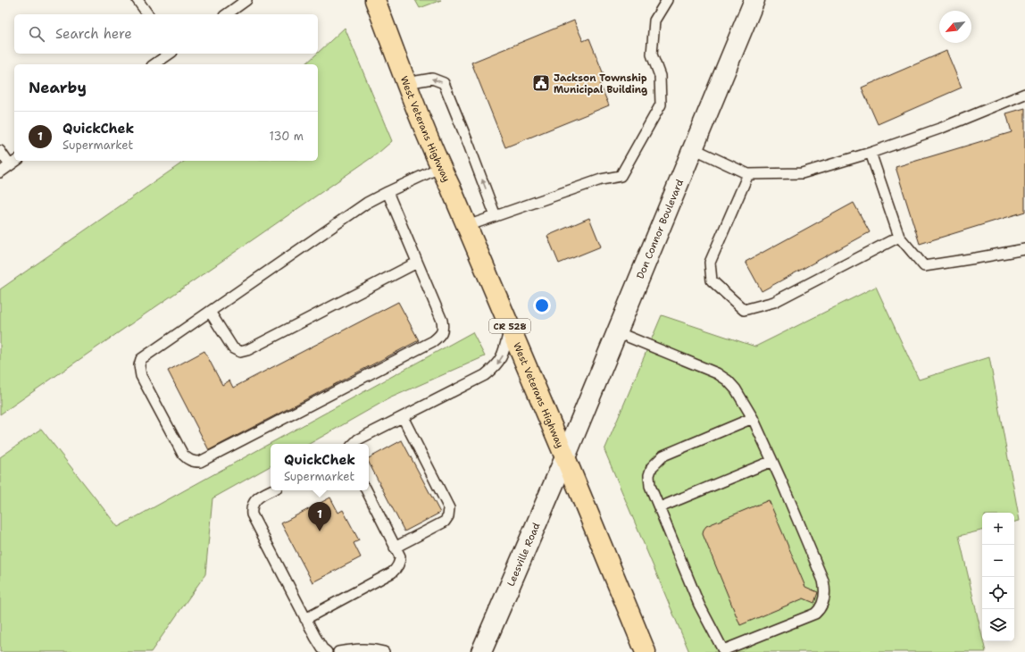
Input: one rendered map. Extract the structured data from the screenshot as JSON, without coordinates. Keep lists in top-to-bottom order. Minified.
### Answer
{"streets":{"main road":["West Veterans Highway","CR 528"],"street":["Don Connor Boulevard","Leesville Road"]},"crossings":[["West Veterans Highway","Don Connor Boulevard"],["West Veterans Highway","Leesville Road"],["Don Connor Boulevard","Leesville Road"]],"places":{"public building":["Jackson Township Municipal Building"]},"north":"bottom left","page":{"search":"Search here","heading":"Nearby","list":[{"mark":"1","name":"QuickChek","note":"Supermarket","value":"130 m"}],"popup":["QuickChek","Supermarket"],"pins":"1","map_buttons":["+","−"]}}
